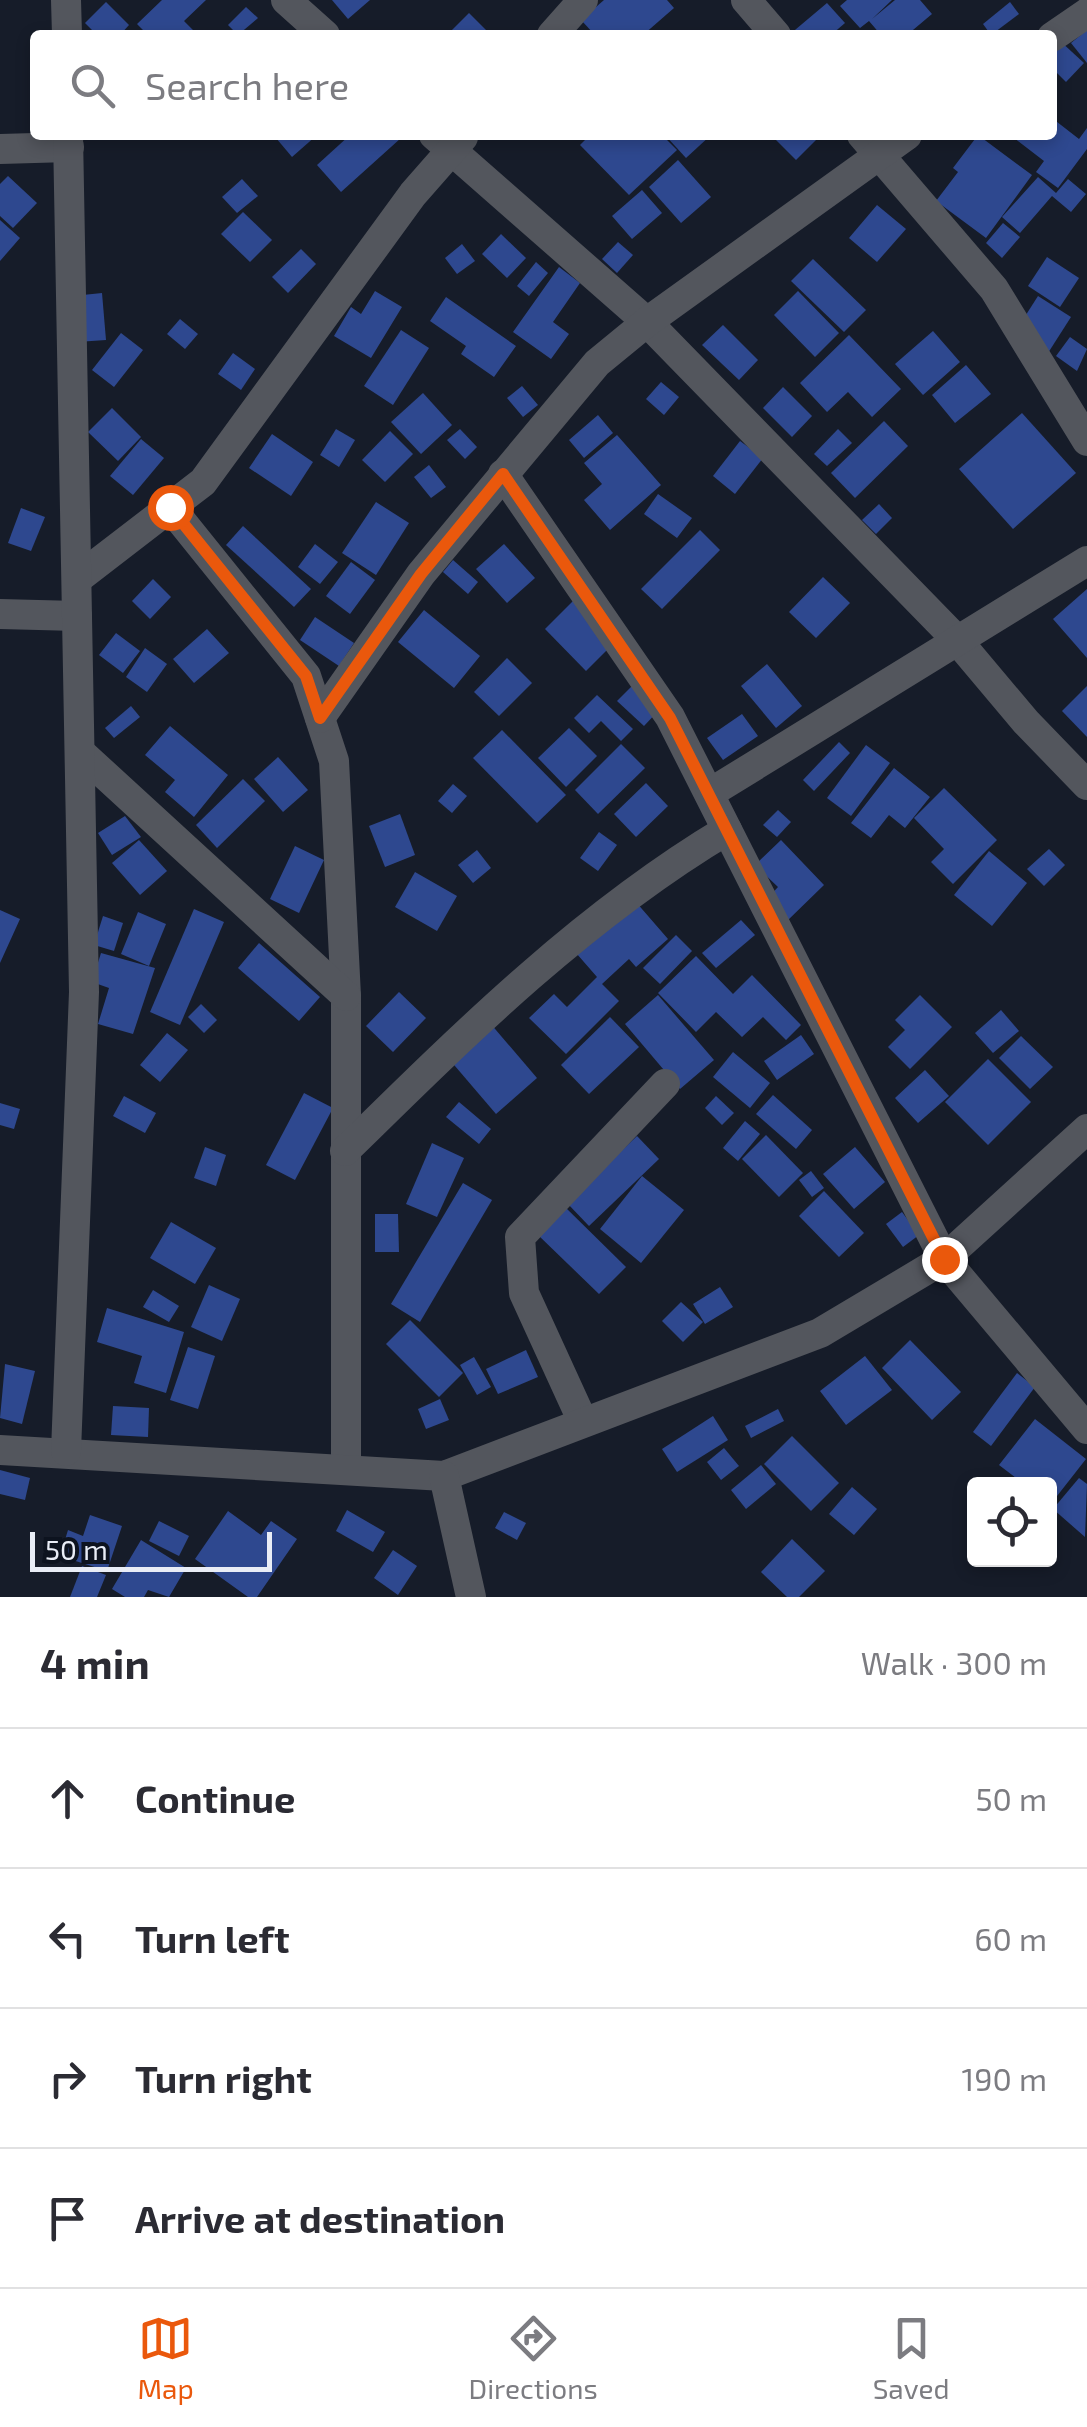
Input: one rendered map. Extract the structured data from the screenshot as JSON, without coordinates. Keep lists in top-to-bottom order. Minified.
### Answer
{"scale_bar":"50 m","page":{"search":"Search here","scale":"50 m","heading":["4 min","Walk · 300 m"],"list":[["Continue","50 m"],["Turn left","60 m"],["Turn right","190 m"],"Arrive at destination"],"nav":["Map","Directions","Saved"]}}
